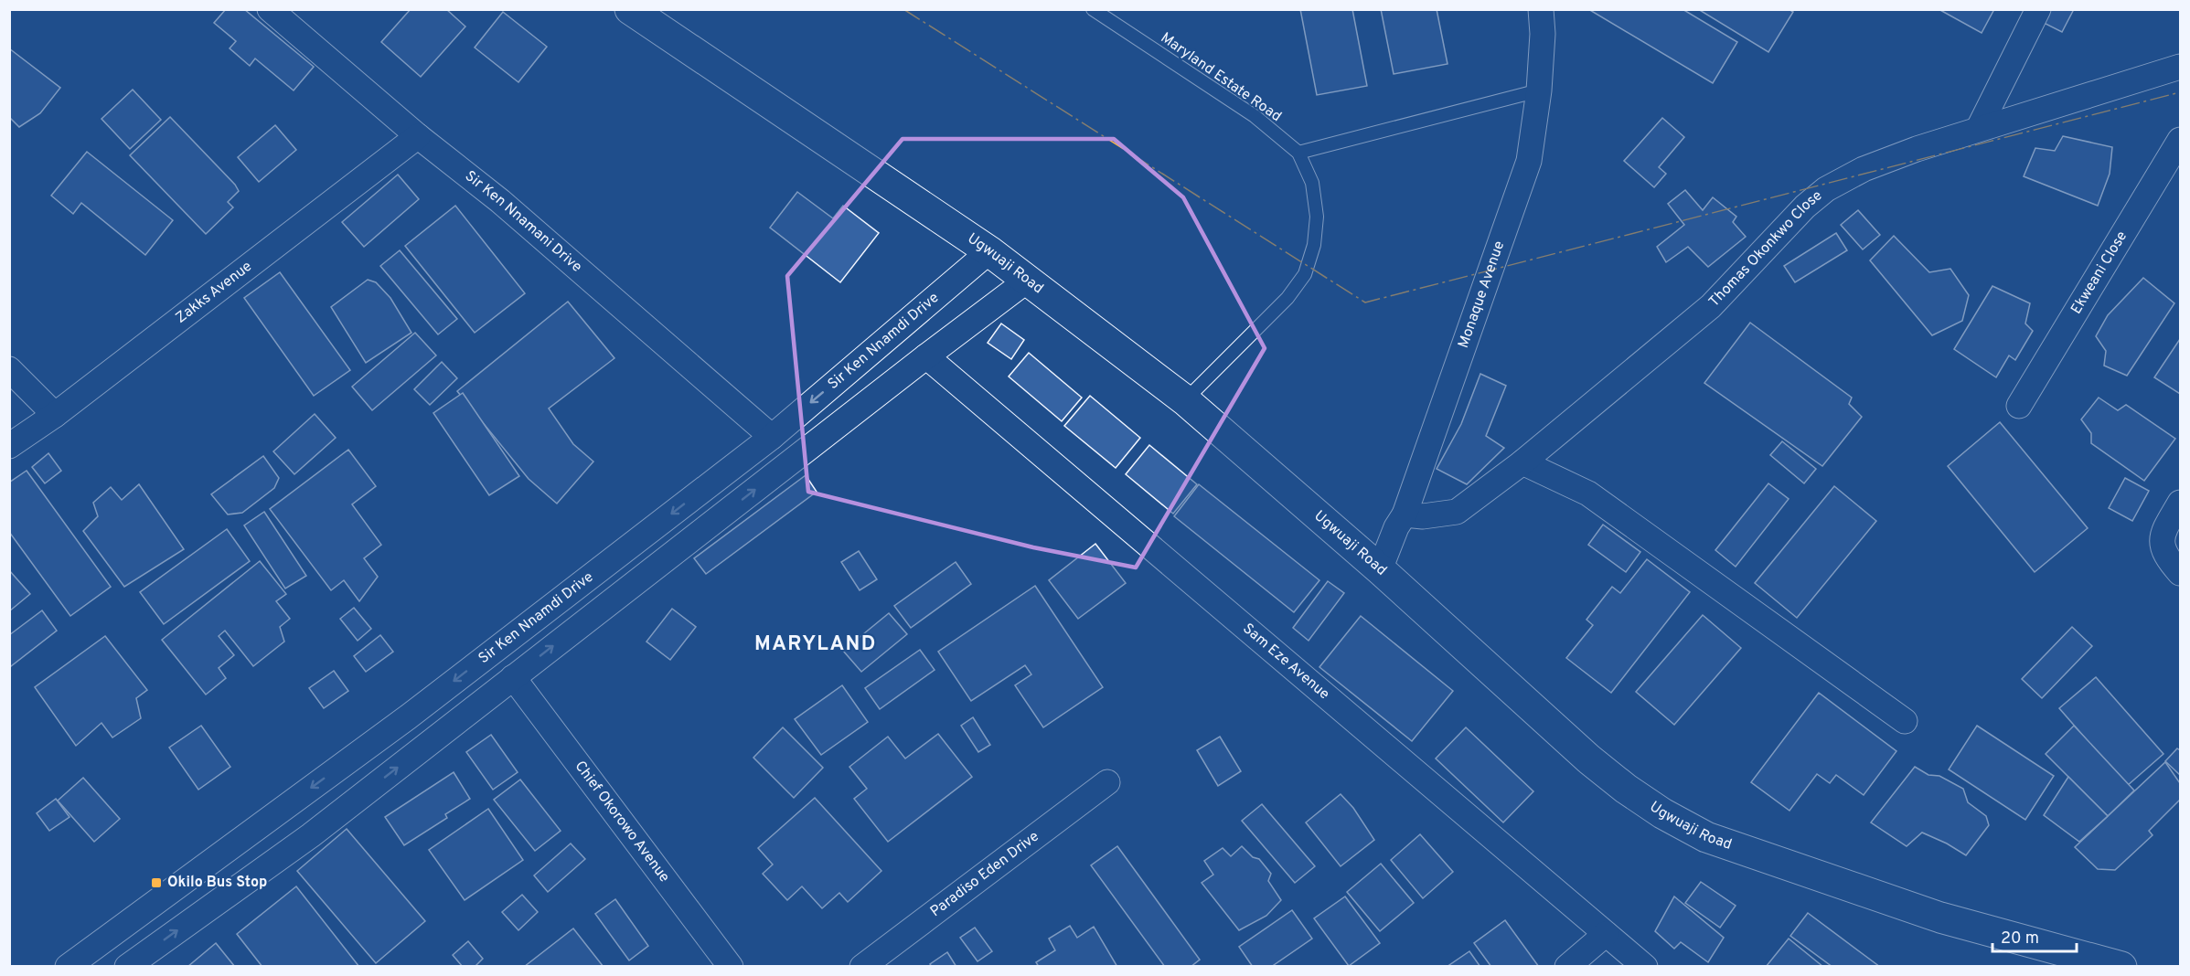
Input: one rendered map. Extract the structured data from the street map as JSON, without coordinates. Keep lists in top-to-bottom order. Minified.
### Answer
{"streets":{"main road":["Ugwuaji Road"],"street":["Sir Ken Nnamani Drive","Thomas Okonkwo Close","Ekweani Close","Zakks Avenue","Monaque Avenue","Sir Ken Nnamdi Drive","Sam Eze Avenue","Chief Okorowo Avenue","Paradiso Eden Drive"],"lane":["Maryland Estate Road"]},"crossings":[["Maryland Estate Road","Ugwuaji Road"],["Sir Ken Nnamani Drive","Zakks Avenue"],["Sir Ken Nnamani Drive","Sir Ken Nnamdi Drive"],["Thomas Okonkwo Close","Monaque Avenue"],["Ugwuaji Road","Monaque Avenue"],["Ugwuaji Road","Sir Ken Nnamdi Drive"]],"districts":["MARYLAND"],"places":{"transit":["Okilo Bus Stop"]},"scale_bar":"20 m"}
